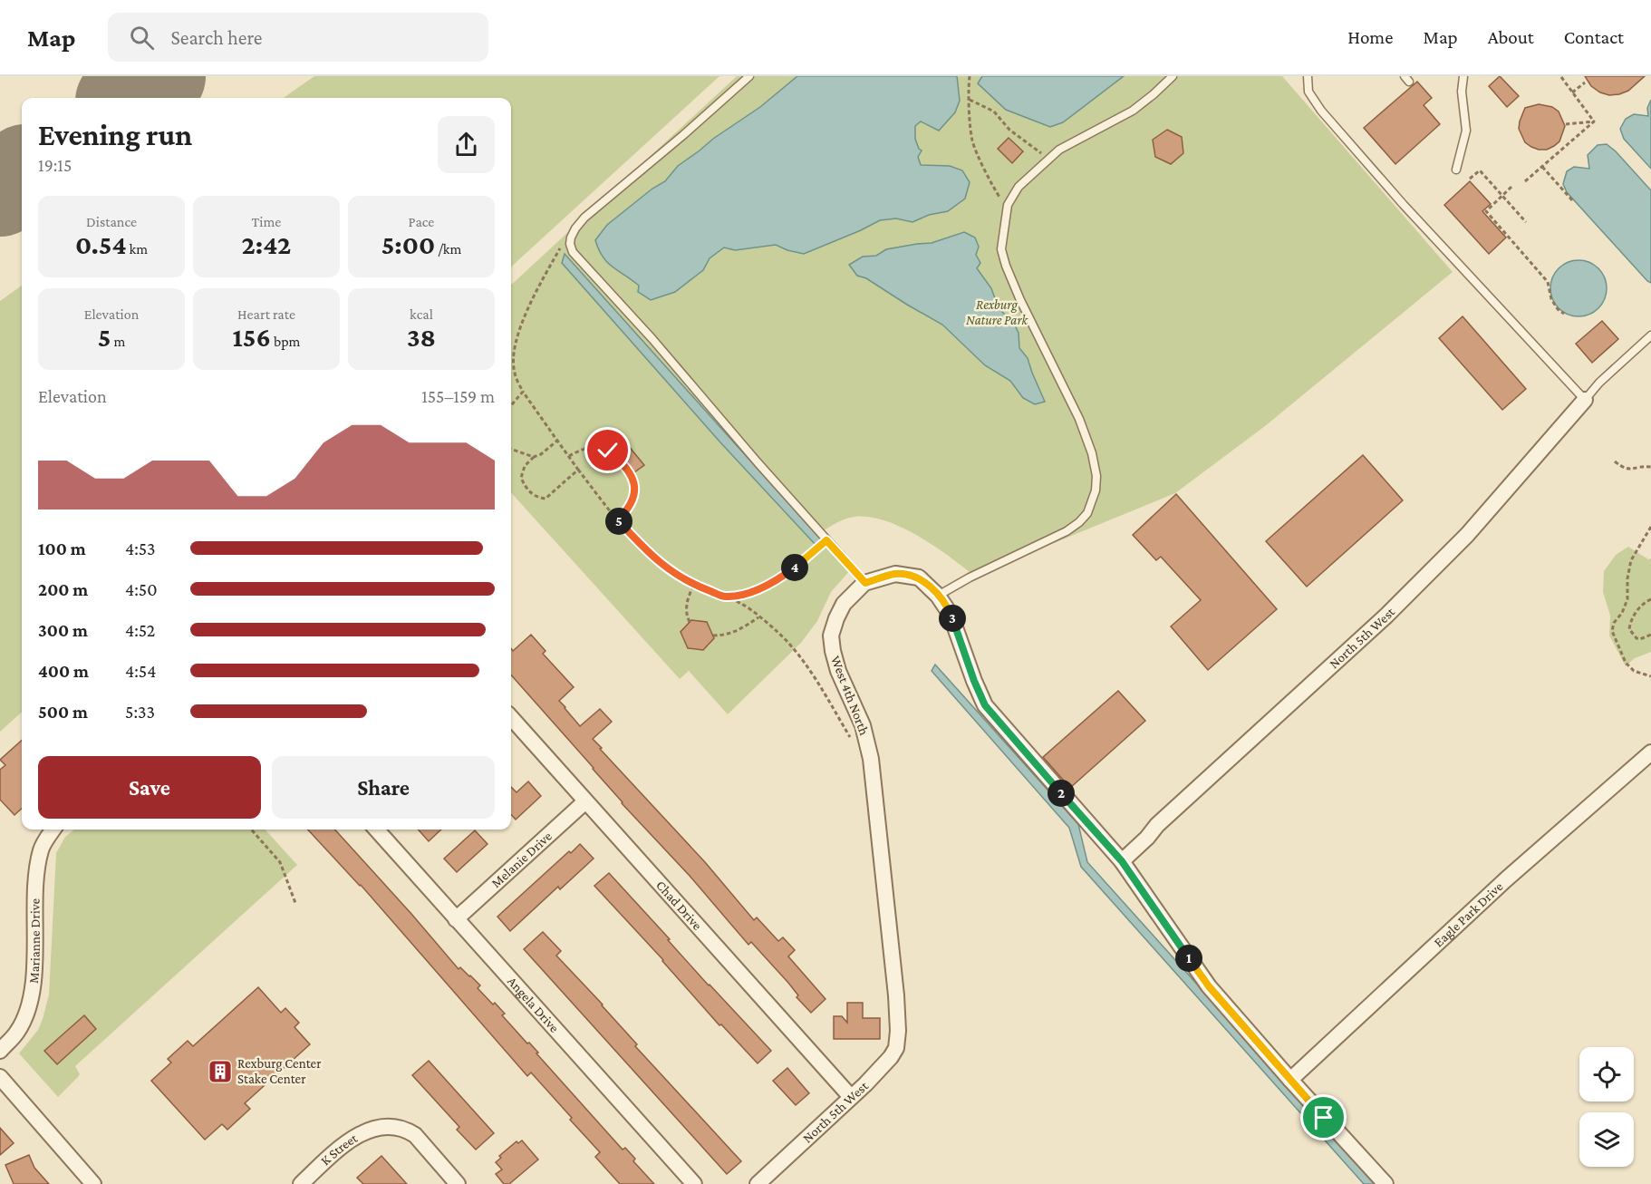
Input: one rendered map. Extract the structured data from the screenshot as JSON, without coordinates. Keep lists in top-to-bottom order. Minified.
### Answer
{"streets":{"street":["North 5th West","West 4th North","Melanie Drive","Chad Drive","Eagle Park Drive","Marianne Drive","Angela Drive","K Street"]},"crossings":[["North 5th West","West 4th North"],["North 5th West","Chad Drive"],["West 4th North","Eagle Park Drive"],["Melanie Drive","Chad Drive"],["Melanie Drive","Angela Drive"]],"parks":["Rexburg Nature Park"],"places":{"building":["Rexburg Center Stake Center"]},"page":{"header":"Map","search":"Search here","nav":["Home","Map","About","Contact"],"heading":["Evening run","19:15"],"stats":[["Distance","0.54 km"],["Time","2:42"],["Pace","5:00 /km"],["Elevation","5 m"],["Heart rate","156 bpm"],["kcal","38"]],"chart":["Elevation","155–159 m"],"pins":["5","4","3","2","1"],"list":[{"name":"100 m","note":"4:53"},{"name":"200 m","note":"4:50"},{"name":"300 m","note":"4:52"},{"name":"400 m","note":"4:54"},{"name":"500 m","note":"5:33"}],"buttons":["Save","Share"]}}
